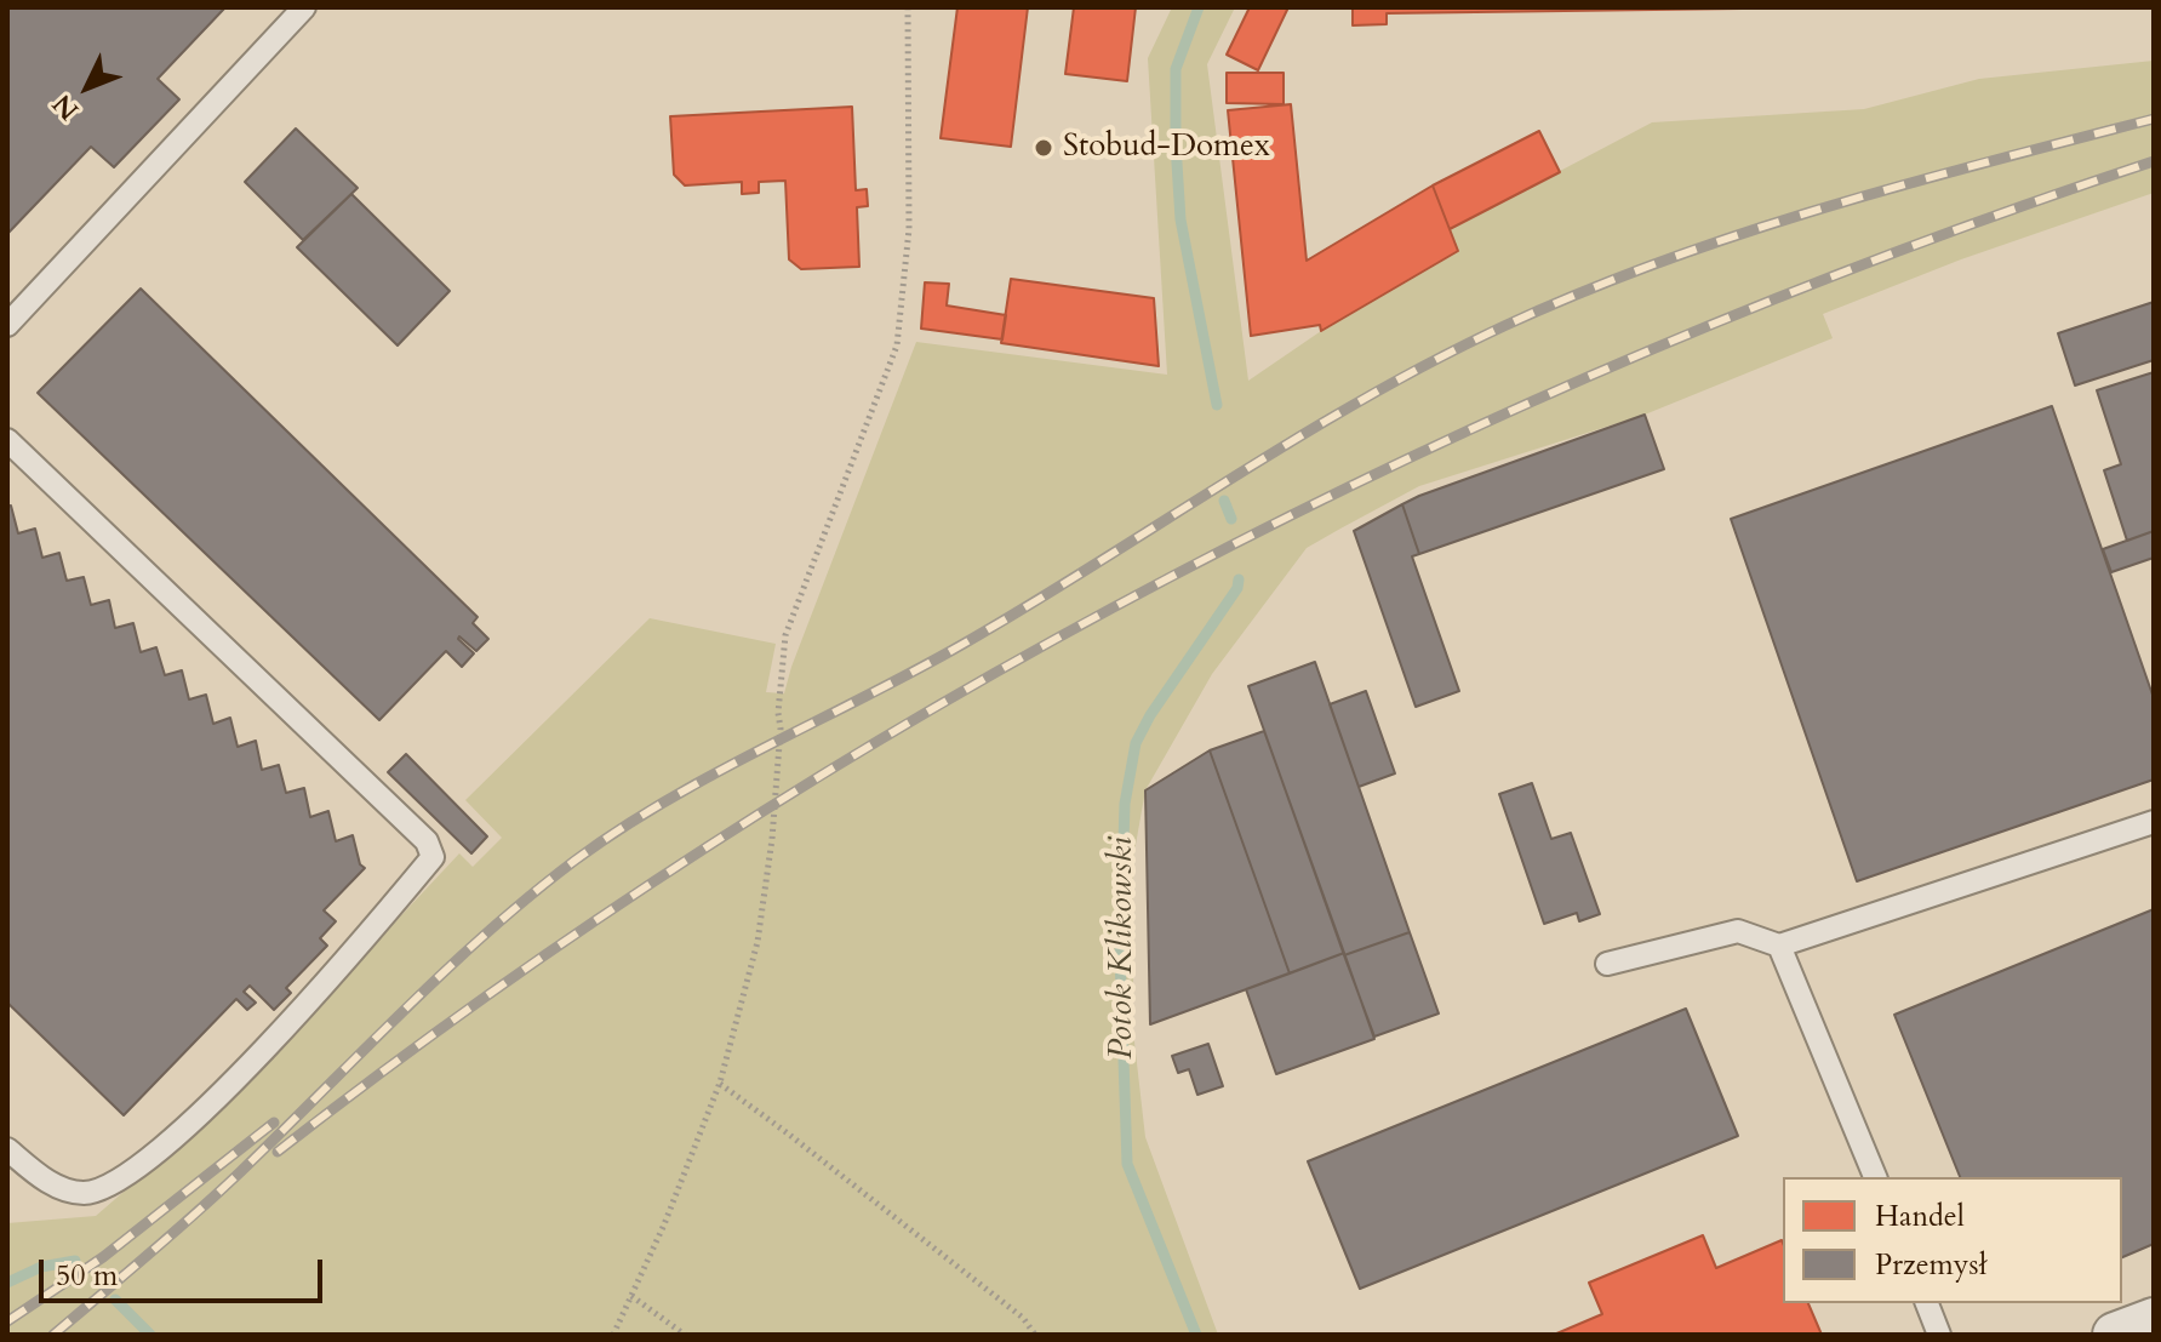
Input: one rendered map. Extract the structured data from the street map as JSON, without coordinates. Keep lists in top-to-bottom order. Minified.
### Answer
{"water":["Potok Klikowski"],"places":["Stobud-Domex"],"legend":["Handel","Przemysł"],"scale_bar":"50 m","north":"bottom left"}
